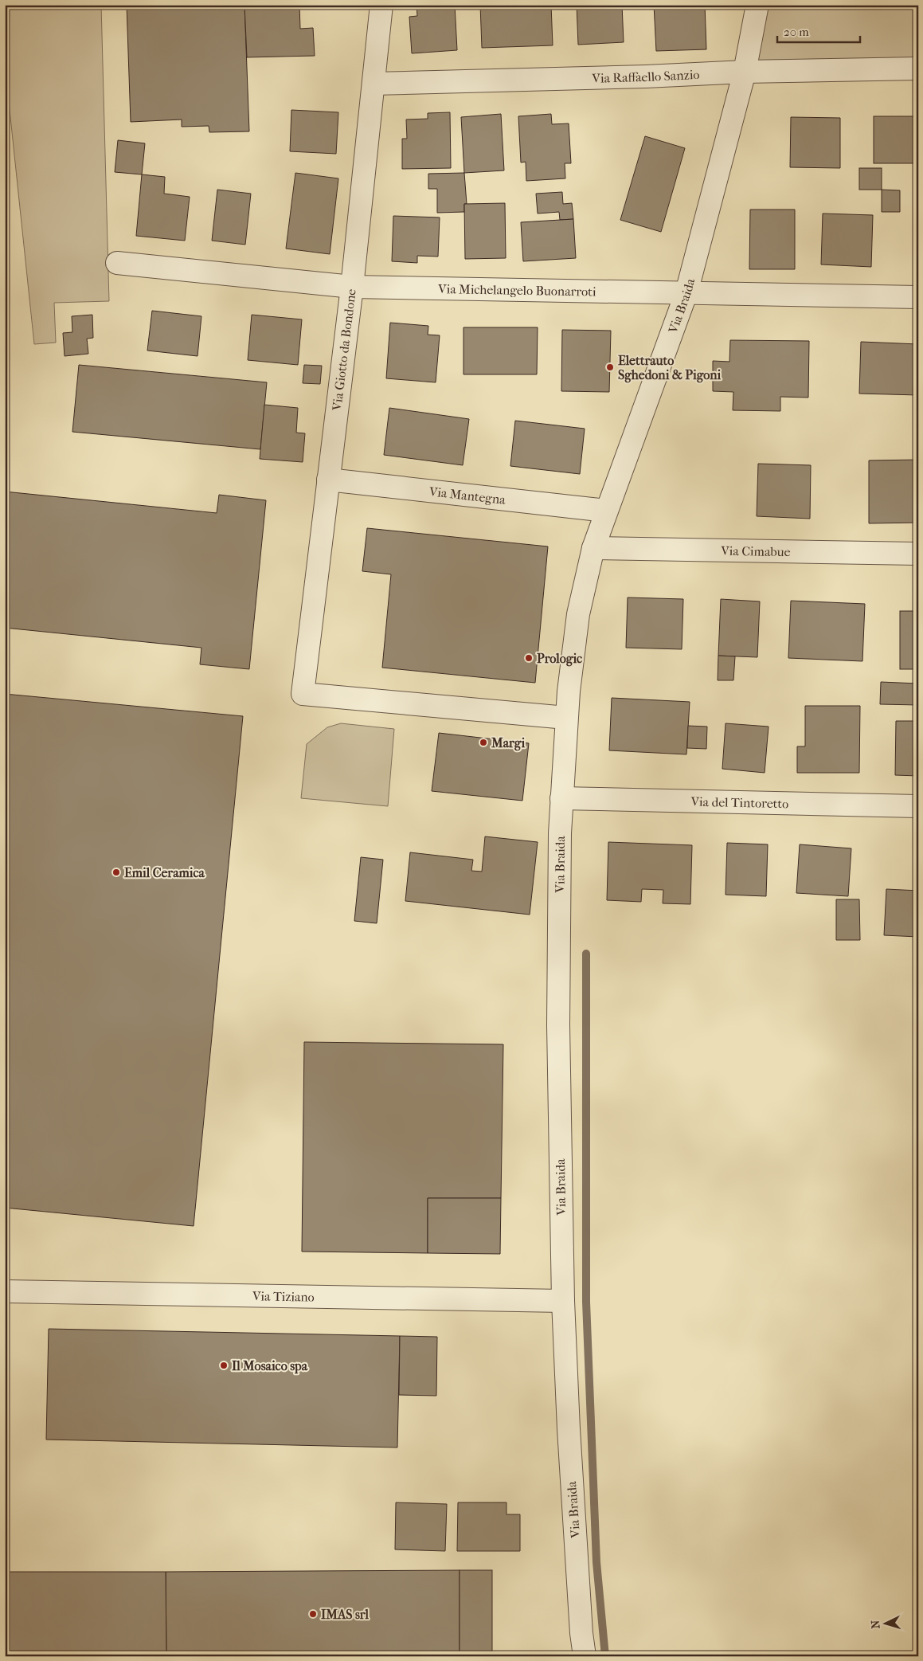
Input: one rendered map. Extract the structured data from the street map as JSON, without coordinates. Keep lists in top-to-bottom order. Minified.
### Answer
{"streets":{"street":["Via Raffaello Sanzio","Via Michelangelo Buonarroti","Via Braida","Via Giotto da Bondone","Via Mantegna","Via Cimabue","Via del Tintoretto","Via Tiziano"]},"crossings":[["Via Raffaello Sanzio","Via Braida"],["Via Raffaello Sanzio","Via Giotto da Bondone"],["Via Michelangelo Buonarroti","Via Braida"],["Via Michelangelo Buonarroti","Via Giotto da Bondone"],["Via Braida","Via Giotto da Bondone"],["Via Braida","Via Mantegna"],["Via Braida","Via Cimabue"],["Via Braida","Via del Tintoretto"],["Via Braida","Via Tiziano"],["Via Giotto da Bondone","Via Mantegna"]],"places":["Elettrauto Sghedoni & Pigoni","Prologic","Margi","Emil Ceramica","Il Mosaico spa","IMAS srl"],"scale_bar":"20 m","north":"left"}
